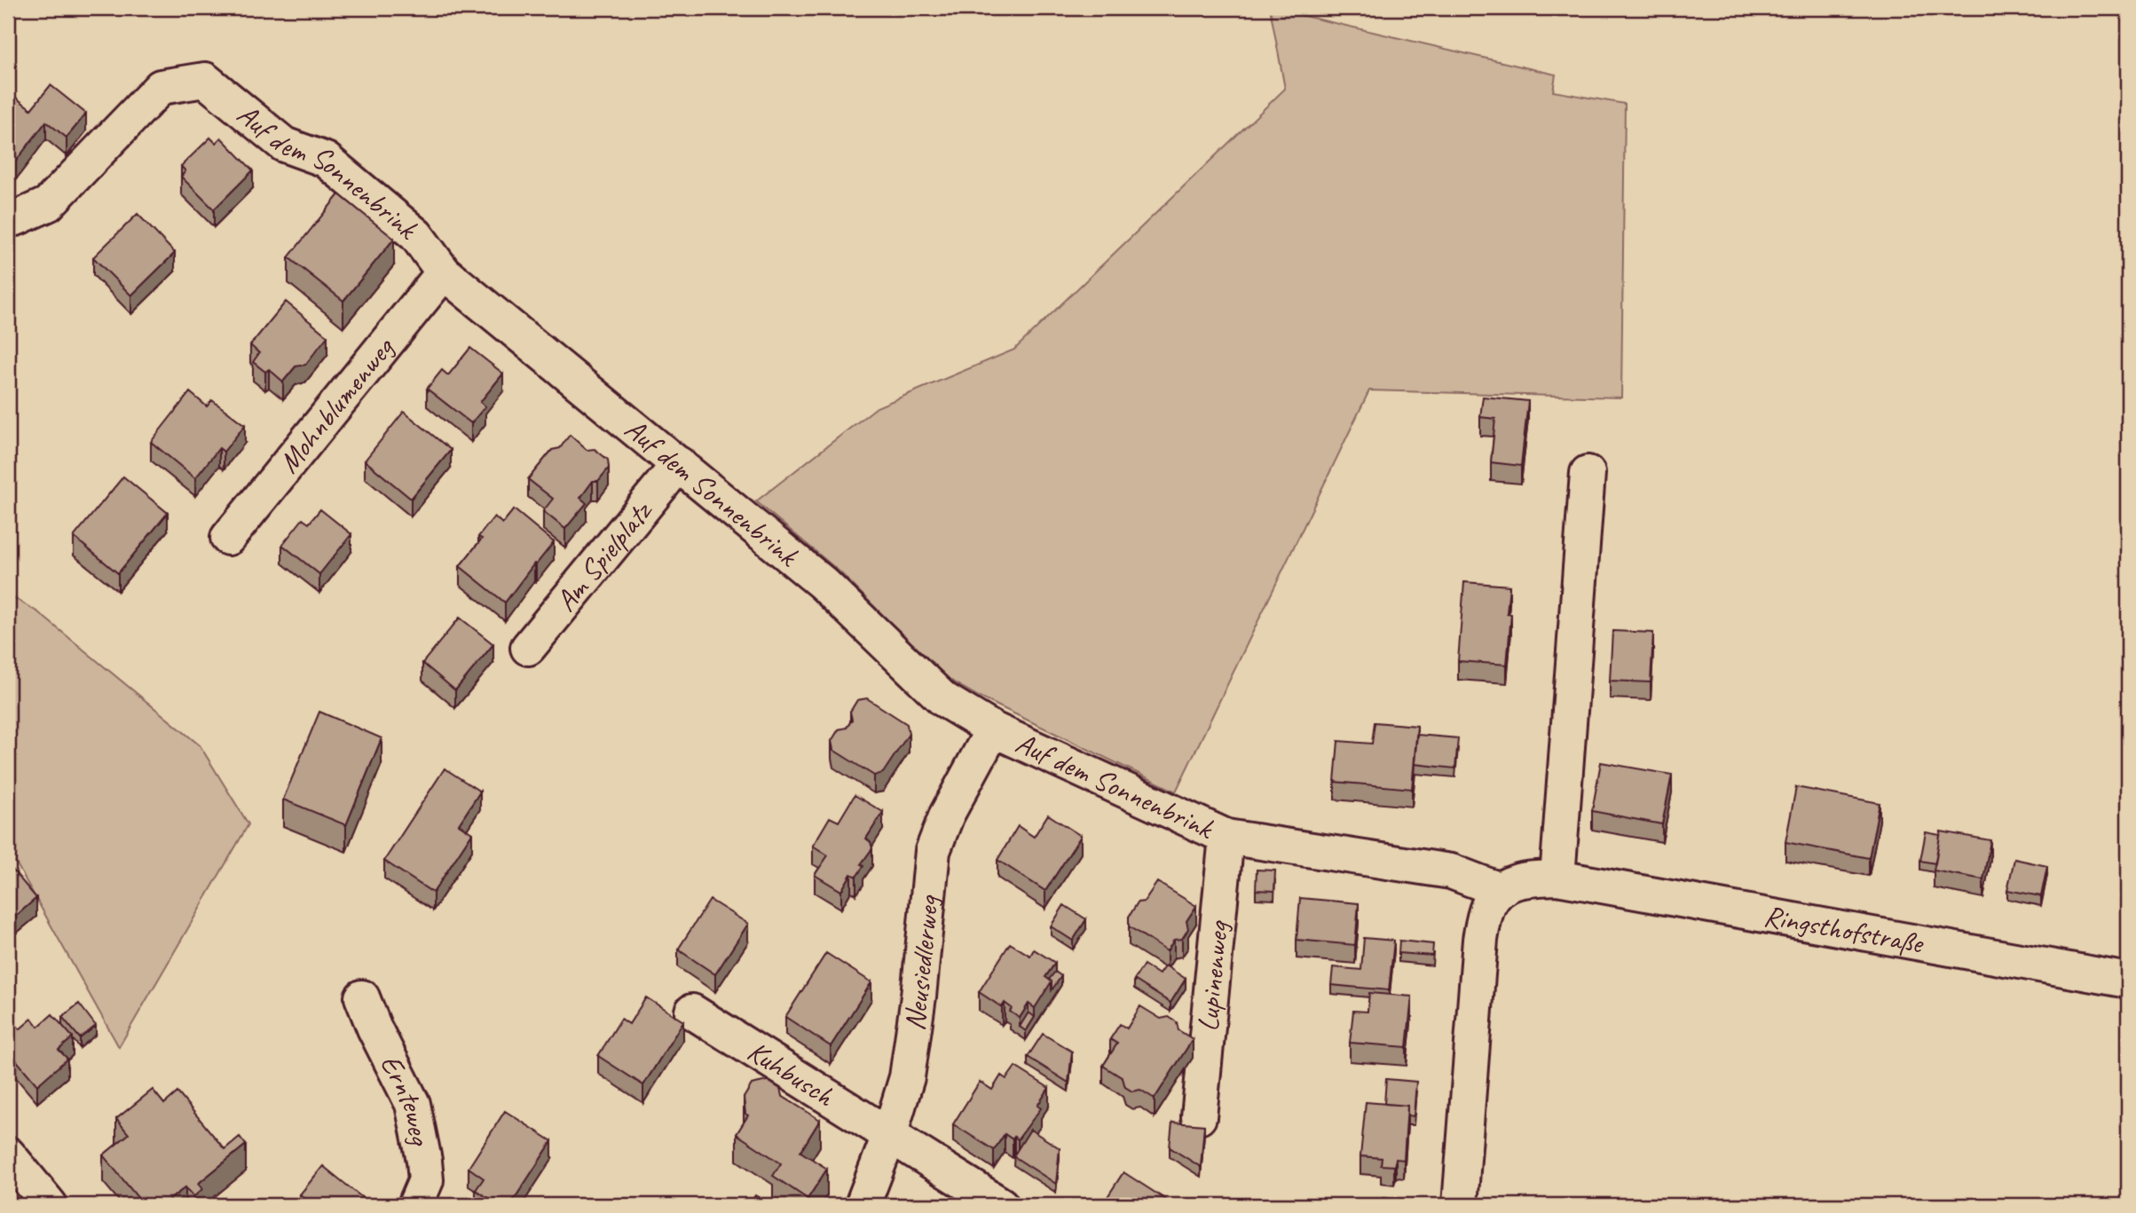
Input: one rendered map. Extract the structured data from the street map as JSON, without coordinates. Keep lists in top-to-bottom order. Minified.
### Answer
{"streets":{"street":["Auf dem Sonnenbrink","Mohnblumenweg","Am Spielplatz","Ringsthofstraße","Neusiedlerweg","Lupinenweg","Kuhbusch","Ernteweg"]},"crossings":[["Auf dem Sonnenbrink","Mohnblumenweg"],["Auf dem Sonnenbrink","Am Spielplatz"],["Auf dem Sonnenbrink","Ringsthofstraße"],["Auf dem Sonnenbrink","Neusiedlerweg"],["Auf dem Sonnenbrink","Lupinenweg"],["Neusiedlerweg","Kuhbusch"]]}
